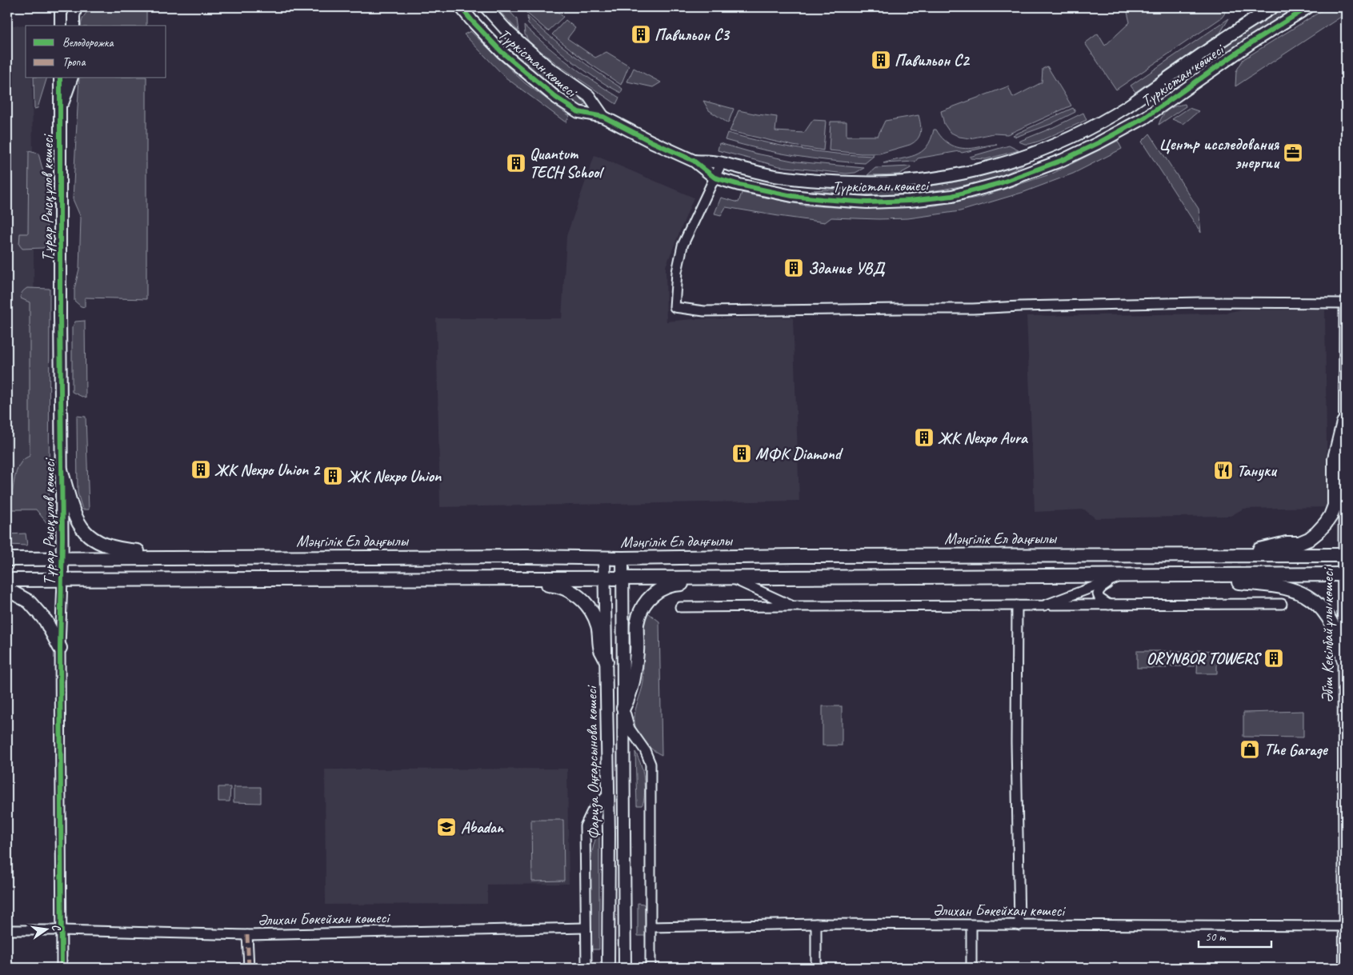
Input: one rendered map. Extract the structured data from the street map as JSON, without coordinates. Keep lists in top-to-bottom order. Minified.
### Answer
{"streets":{"main road":["Мәңгілік Ел даңғылы"],"street":["Түркістан көшесі","Тұрар Рысқұлов көшесі","Әбіш Кекілбайұлы көшесі","Фариза Оңғарсынова көшесі","Әлихан Бөкейхан көшесі"]},"crossings":[["Тұрар Рысқұлов көшесі","Мәңгілік Ел даңғылы"],["Тұрар Рысқұлов көшесі","Әлихан Бөкейхан көшесі"],["Мәңгілік Ел даңғылы","Әбіш Кекілбайұлы көшесі"],["Мәңгілік Ел даңғылы","Фариза Оңғарсынова көшесі"],["Әбіш Кекілбайұлы көшесі","Әлихан Бөкейхан көшесі"]],"places":{"building":["Павильон С3","Павильон С2","Quantum TECH School","Здание УВД","ЖК Nexpo Aura","МФК Diamond","ЖК Nexpo Union 2","ЖК Nexpo Union","ORYNBOR TOWERS"],"office":["Центр исследования энергии"],"restaurant":["Тануки"],"shop":["The Garage"],"school or university":["Abadan"]},"legend":["Велодорожка","Тропа"],"scale_bar":"50 m","north":"right"}
